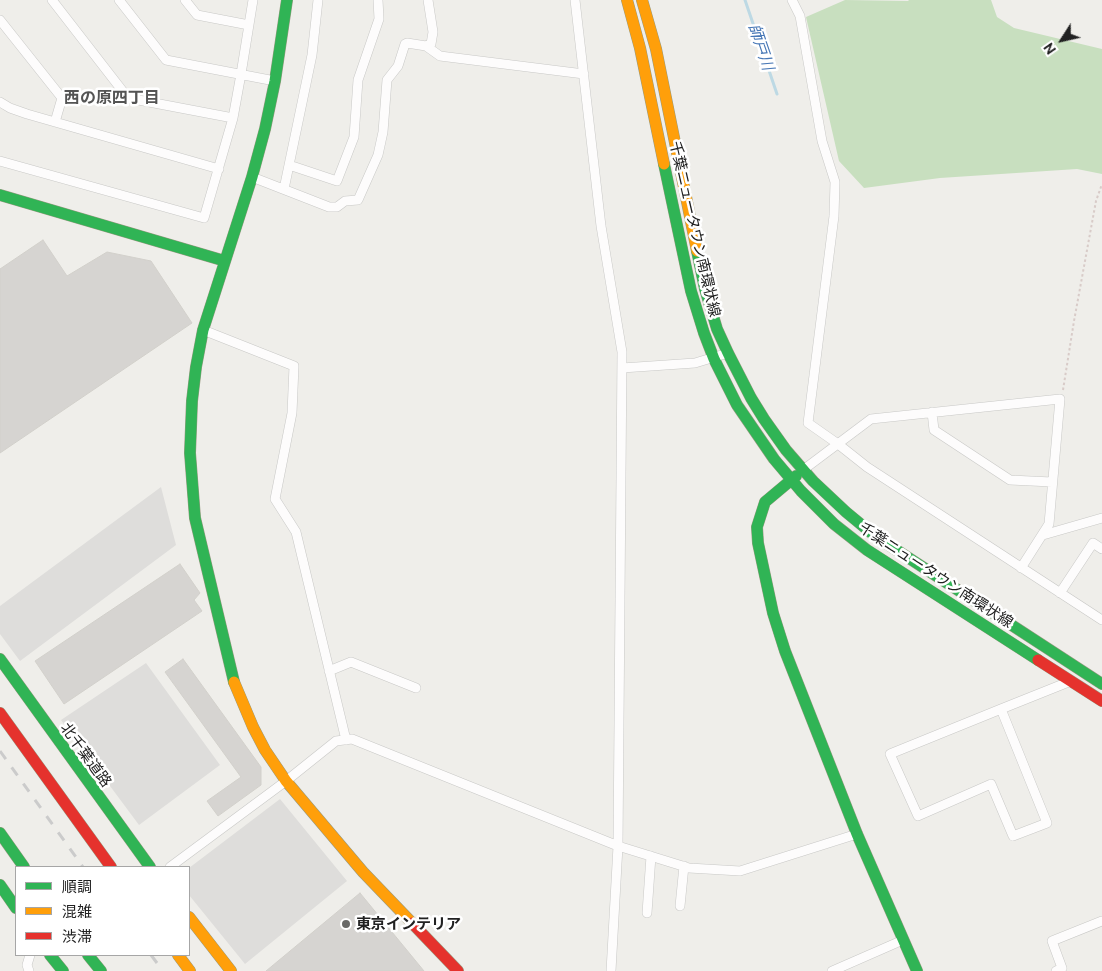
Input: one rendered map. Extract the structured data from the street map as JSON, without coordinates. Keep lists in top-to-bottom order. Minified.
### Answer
{"streets":{"main road":["千葉ニュータウン南環状線","北千葉道路"]},"districts":["西の原四丁目"],"water":["師戸川"],"places":["東京インテリア"],"legend":["順調","混雑","渋滞"],"north":"bottom left"}
